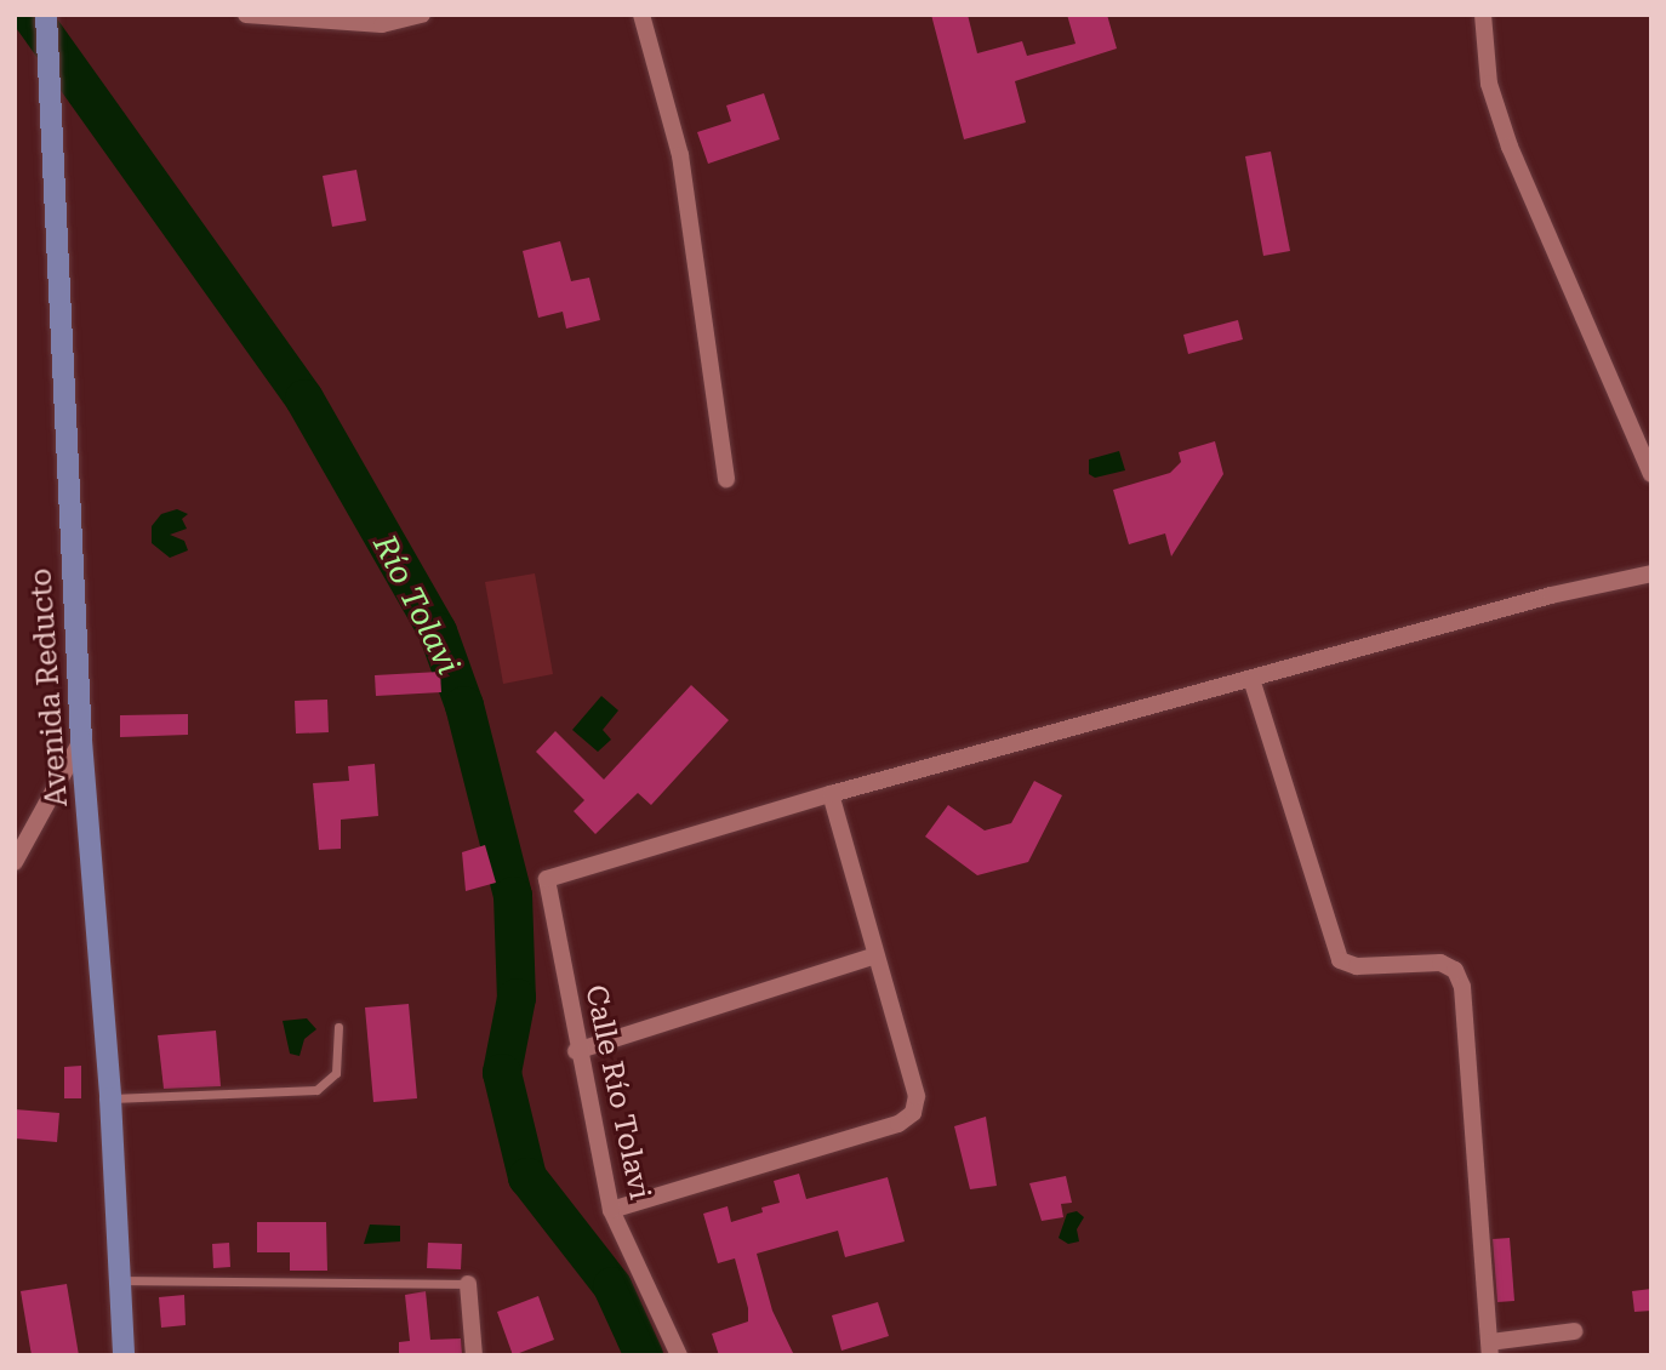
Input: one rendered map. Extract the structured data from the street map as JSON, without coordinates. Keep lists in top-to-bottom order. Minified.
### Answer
{"streets":{"main road":["Avenida Reducto"],"street":["Calle Río Tolavi"]},"water":["Río Tolavi"]}
